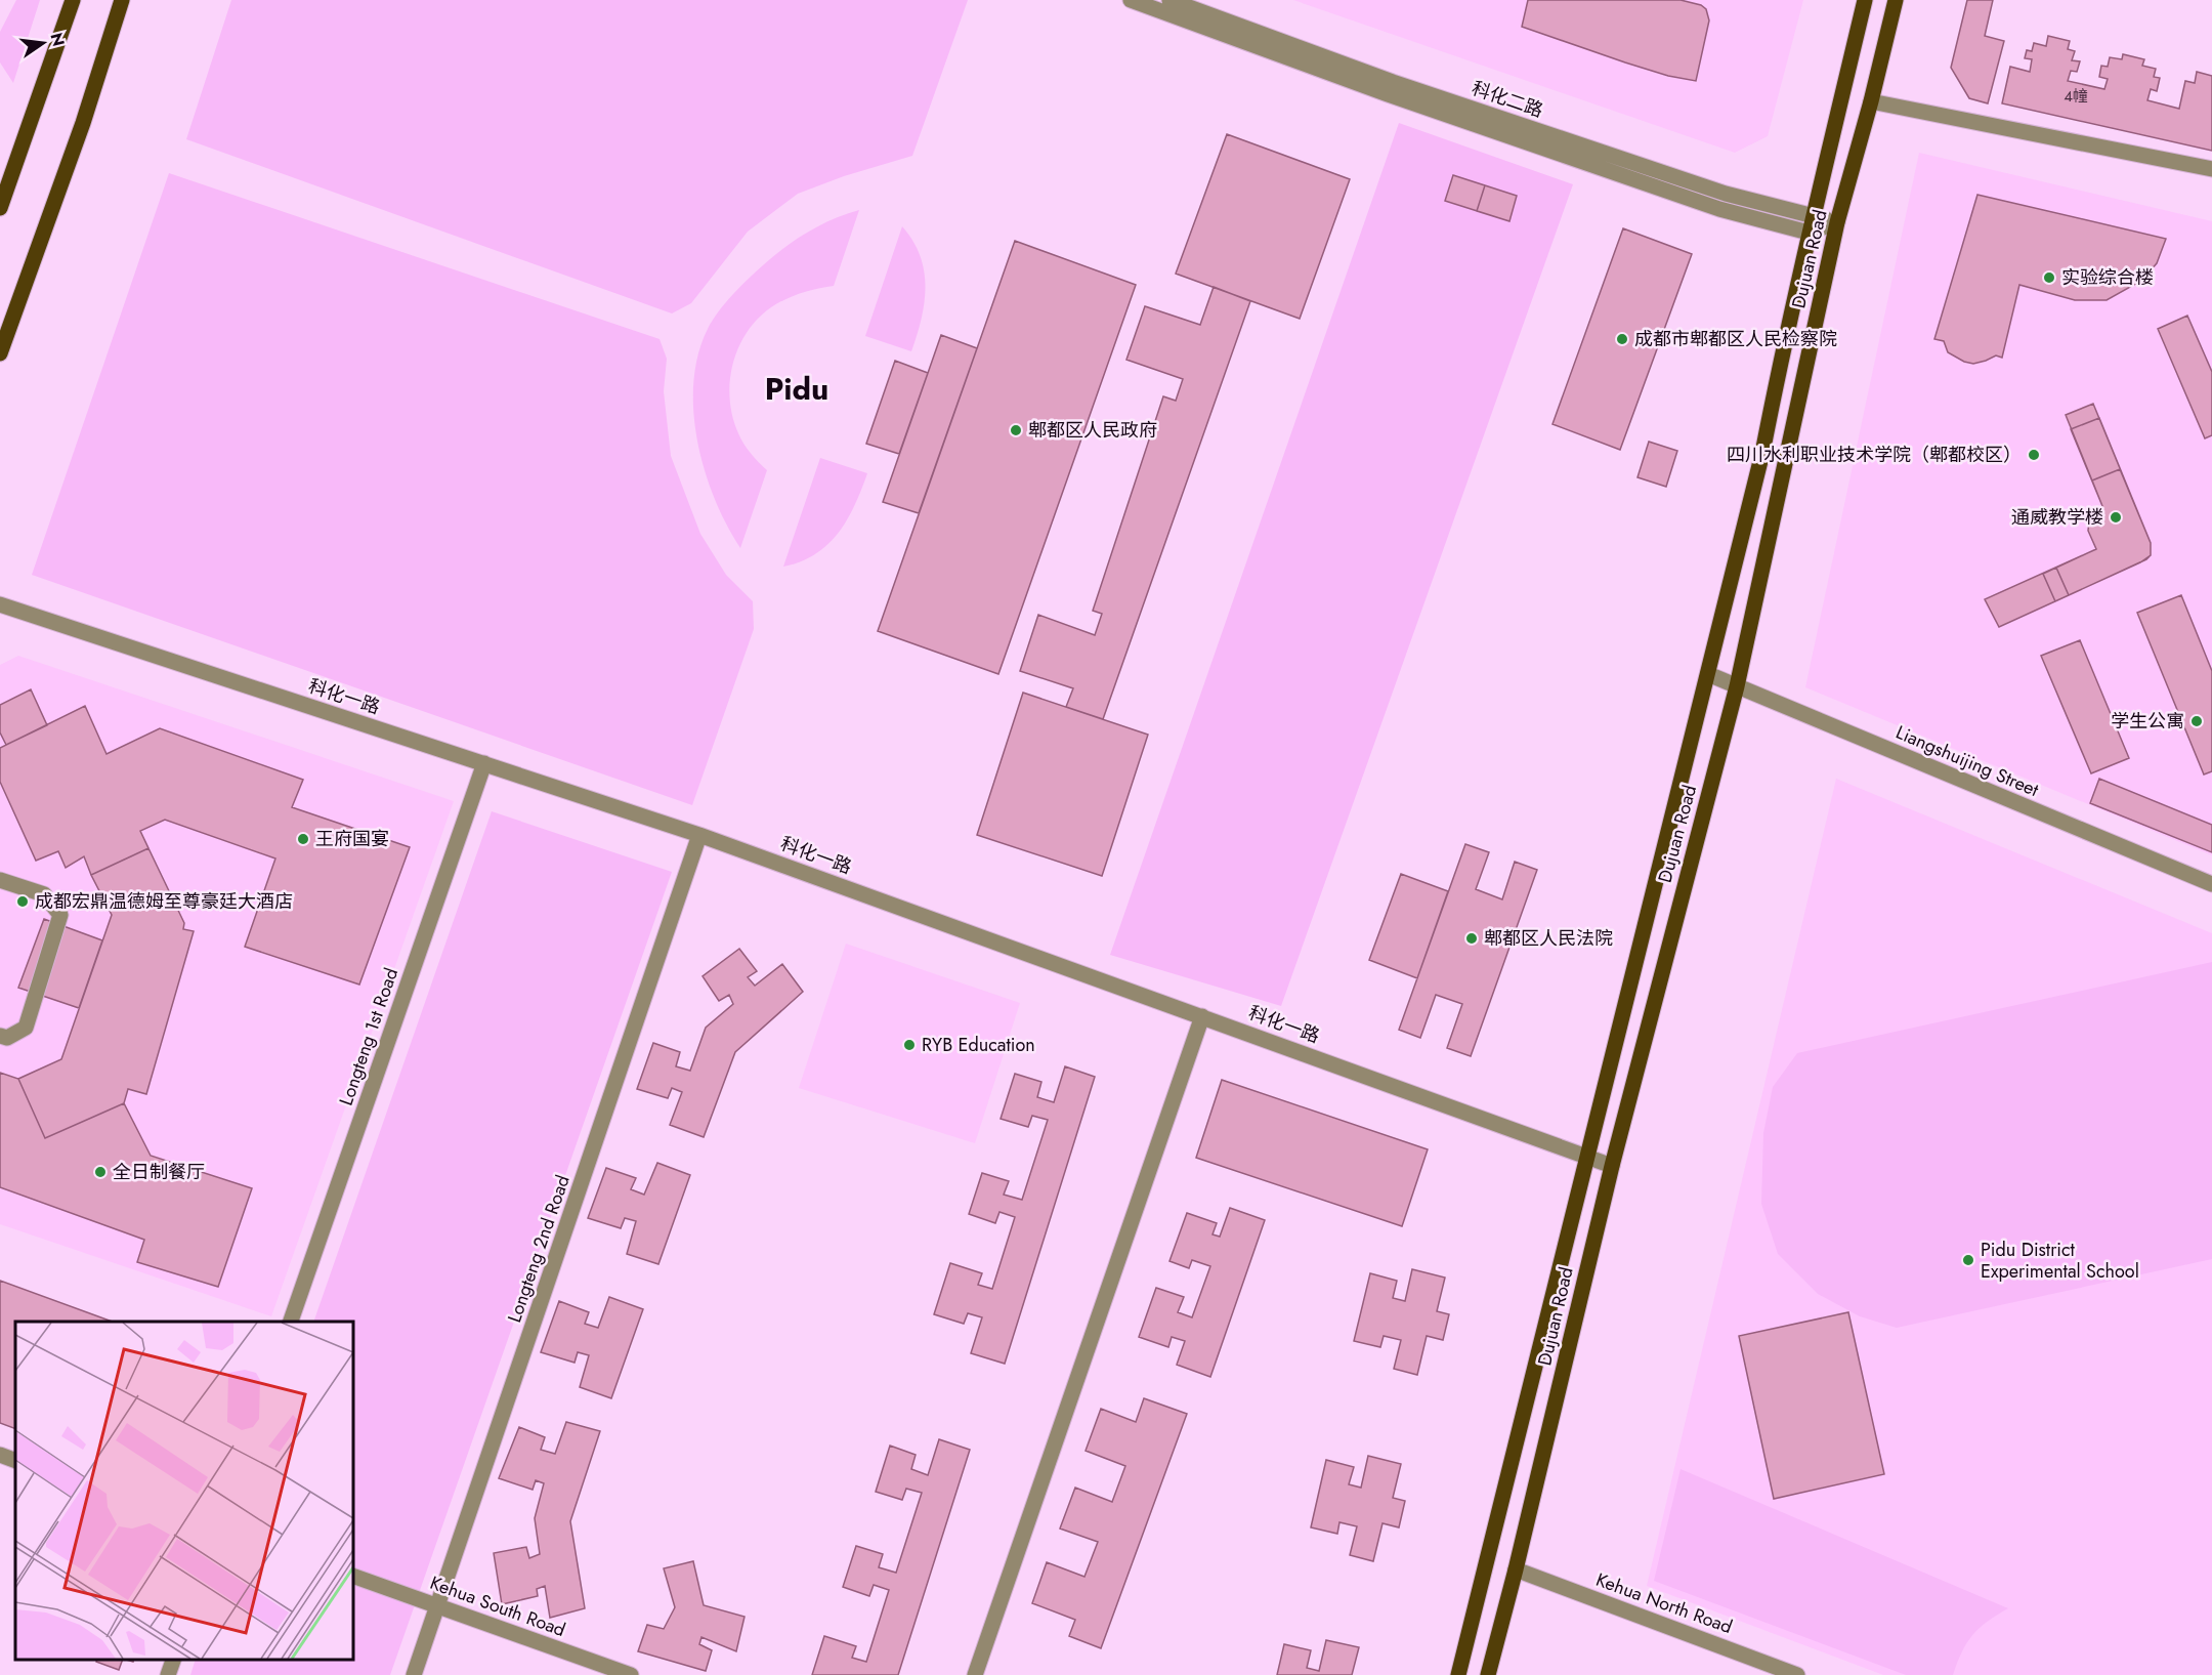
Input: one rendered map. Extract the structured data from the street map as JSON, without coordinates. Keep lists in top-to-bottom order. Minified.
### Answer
{"streets":{"main road":["Dujuan Road"],"street":["科化二路","科化一路","Liangshuijing Street","Longteng 1st Road","Longteng 2nd Road","Kehua North Road","Kehua South Road"]},"crossings":[["科化二路","Dujuan Road"],["Dujuan Road","科化一路"],["Dujuan Road","Liangshuijing Street"],["Dujuan Road","Kehua North Road"],["科化一路","Longteng 1st Road"],["科化一路","Longteng 2nd Road"],["Longteng 2nd Road","Kehua South Road"]],"districts":["Pidu"],"places":["实验综合楼","成都市郫都区人民检察院","郫都区人民政府","四川水利职业技术学院（郫都校区）","通威教学楼","学生公寓","王府国宴","成都宏鼎温德姆至尊豪廷大酒店","郫都区人民法院","RYB Education","全日制餐厅","Pidu District Experimental School"],"house_numbers":["4幢"],"north":"right"}
